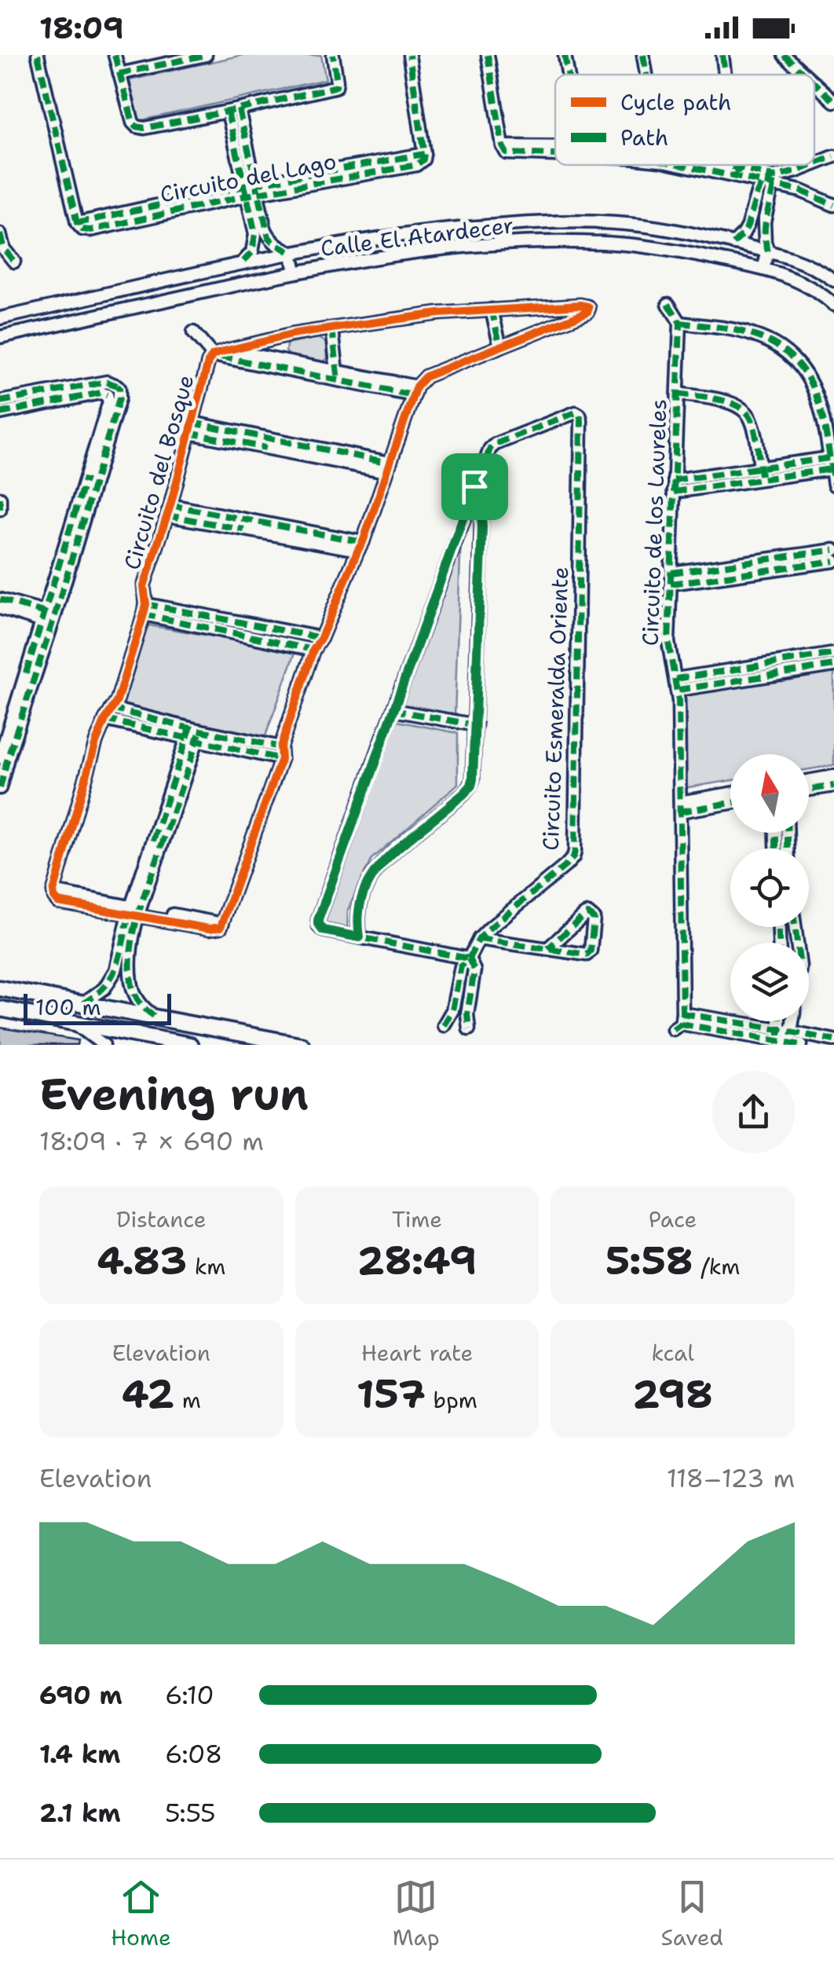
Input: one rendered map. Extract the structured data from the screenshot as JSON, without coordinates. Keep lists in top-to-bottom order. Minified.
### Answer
{"streets":{"street":["Circuito del Lago","Calle El Atardecer","Circuito del Bosque","Circuito de los Laureles","Circuito Esmeralda Oriente"]},"legend":["Cycle path","Path"],"scale_bar":"100 m","north":"top","page":{"status":"18:09","scale":"100 m","heading":["Evening run","18:09 · 7 × 690 m"],"stats":[["Distance","4.83 km"],["Time","28:49"],["Pace","5:58 /km"],["Elevation","42 m"],["Heart rate","157 bpm"],["kcal","298"]],"chart":["Elevation","118–123 m"],"list":[{"name":"690 m","note":"6:10"},{"name":"1.4 km","note":"6:08"},{"name":"2.1 km","note":"5:55"}],"tabs":["Home","Map","Saved"]}}
